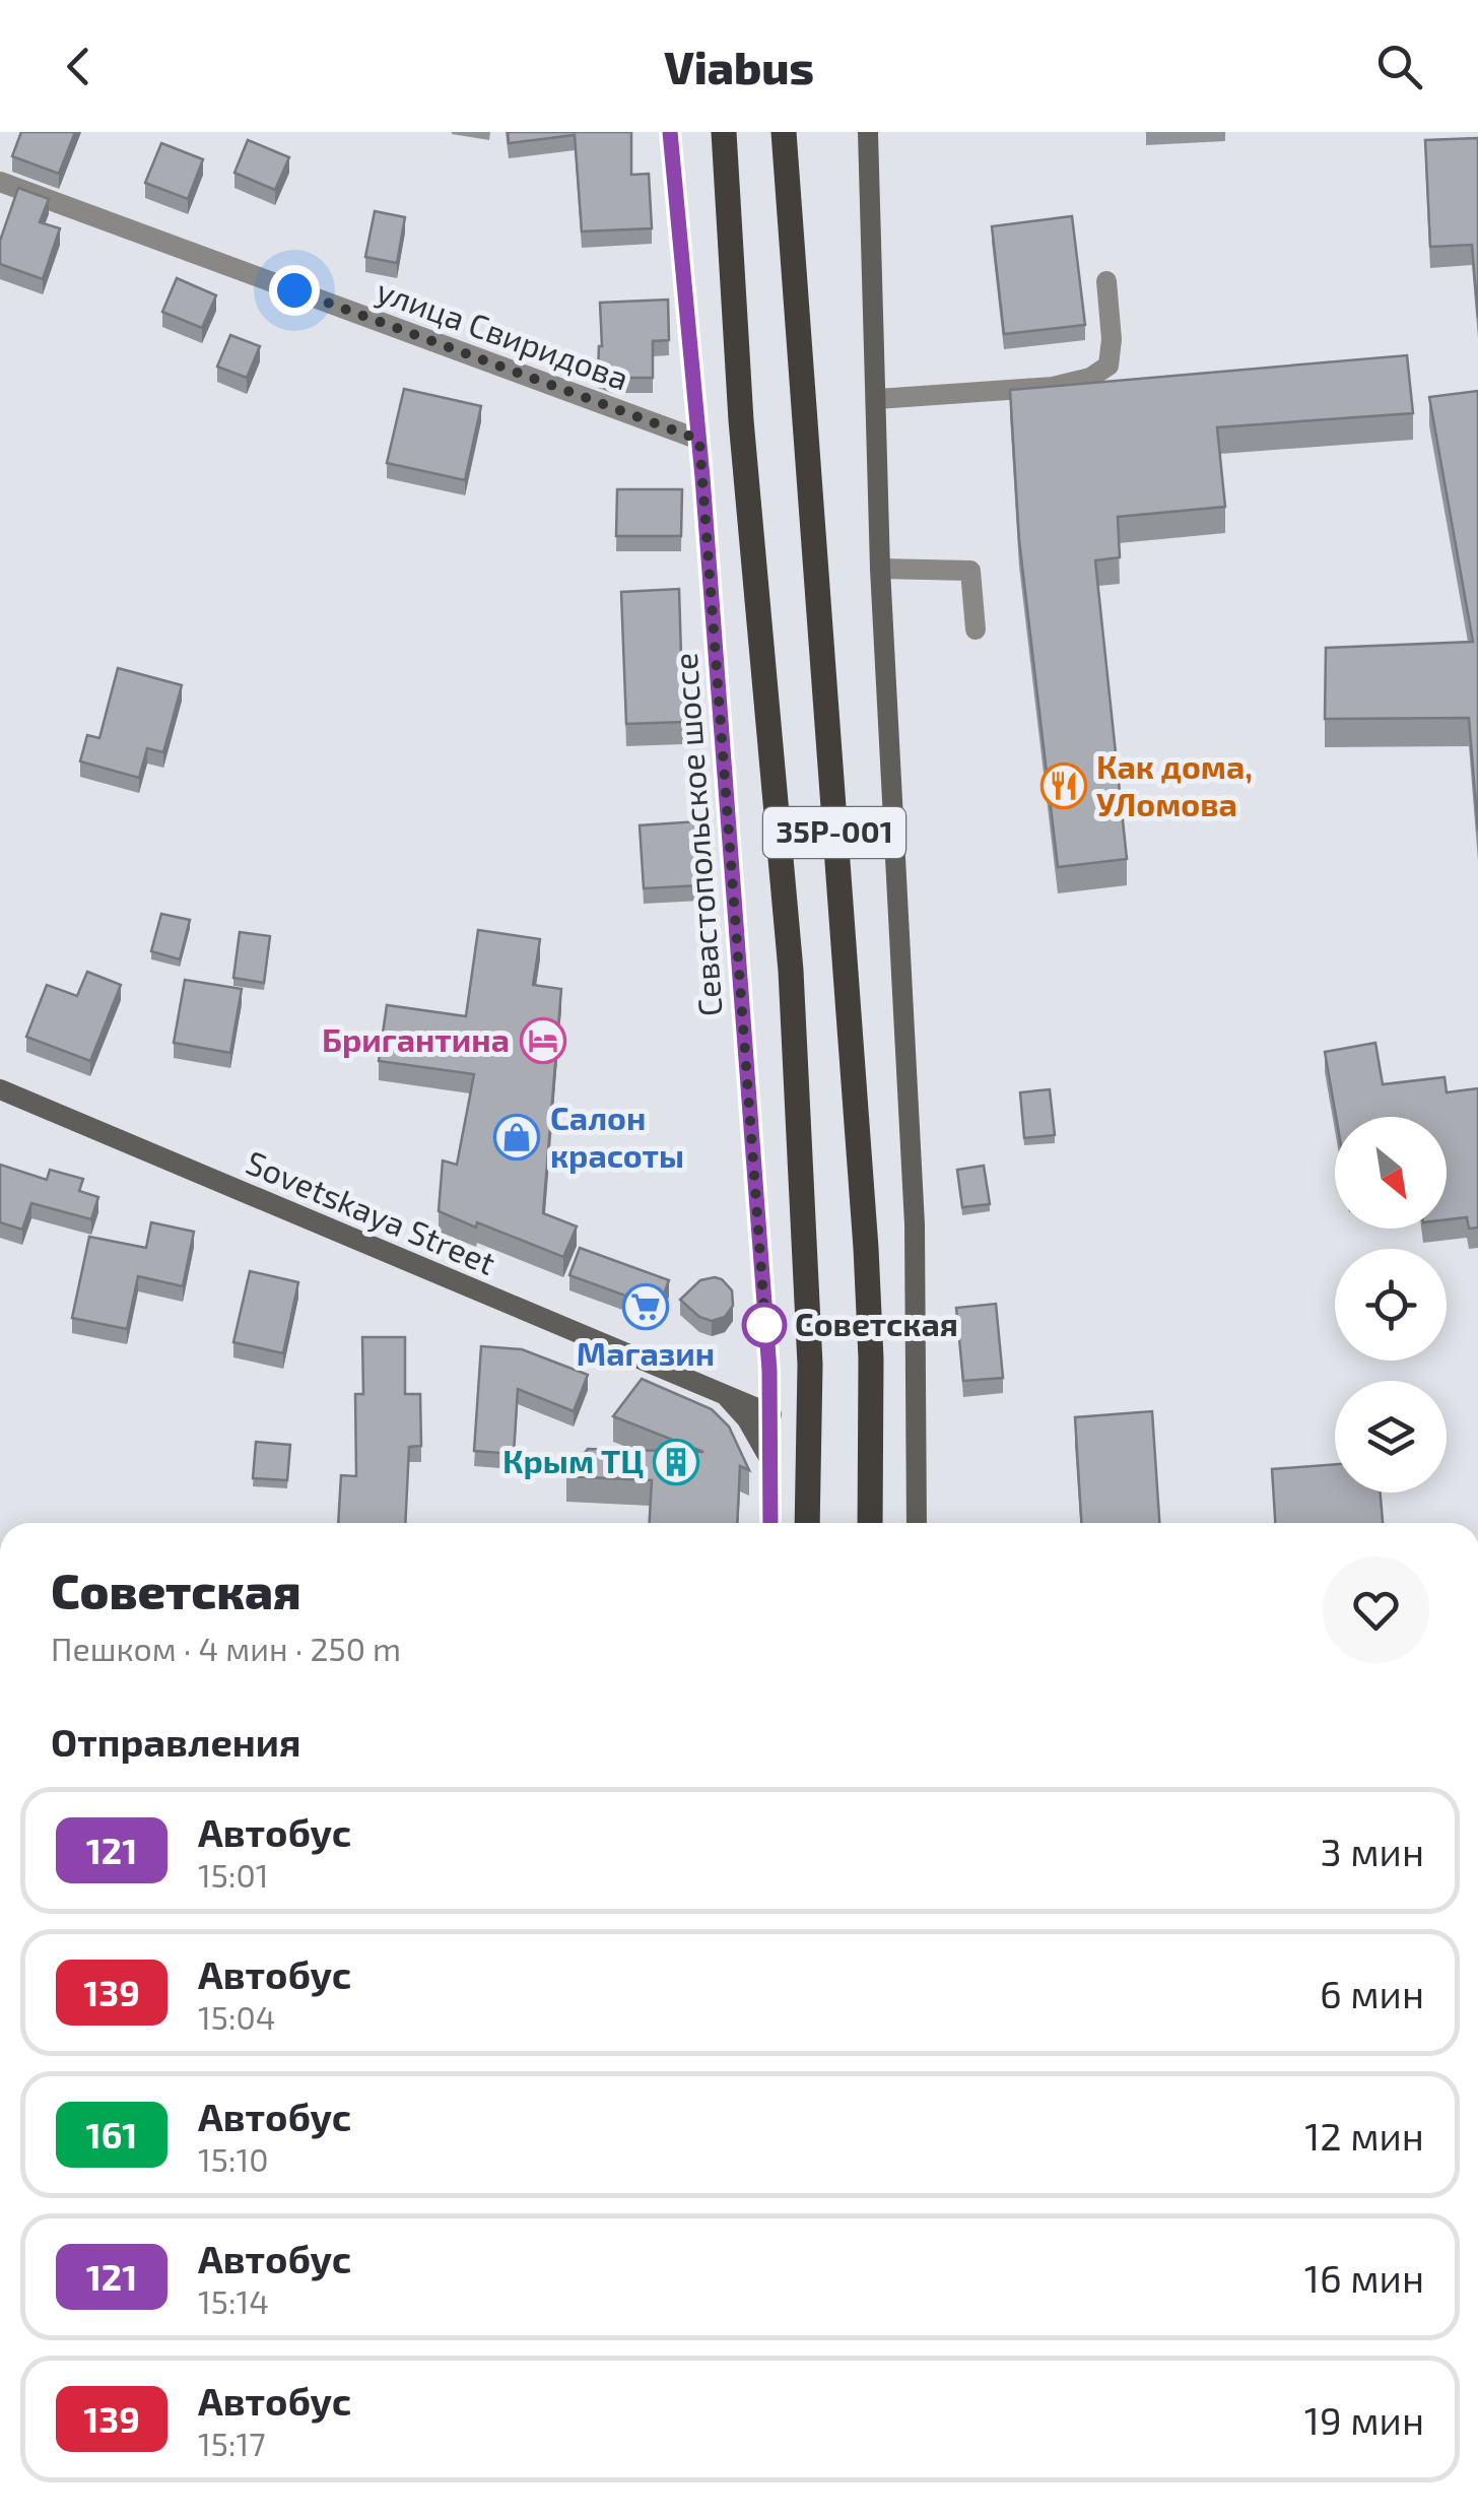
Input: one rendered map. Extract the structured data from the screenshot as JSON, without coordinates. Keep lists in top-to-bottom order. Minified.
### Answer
{"streets":{"main road":["35Р-001","Севастопольское шоссе","Sovetskaya Street"],"street":["улица Свиридова"]},"crossings":[["улица Свиридова","Севастопольское шоссе"],["Севастопольское шоссе","Sovetskaya Street"]],"places":{"restaurant":["Как дома, УЛомова"],"hotel":["Бригантина"],"shop":["Салон красоты"],"supermarket":["Магазин"],"other":["Советская"],"building":["Крым ТЦ"]},"lines":["bus line 121"],"north":"bottom right","page":{"header":"Viabus","heading":[["Советская","Пешком · 4 мин · 250 m"],"Отправления"],"list":[{"mark":"121","name":"Автобус","note":"15:01","value":"3 мин"},{"mark":"139","name":"Автобус","note":"15:04","value":"6 мин"},{"mark":"161","name":"Автобус","note":"15:10","value":"12 мин"},{"mark":"121","name":"Автобус","note":"15:14","value":"16 мин"},{"mark":"139","name":"Автобус","note":"15:17","value":"19 мин"}]}}
